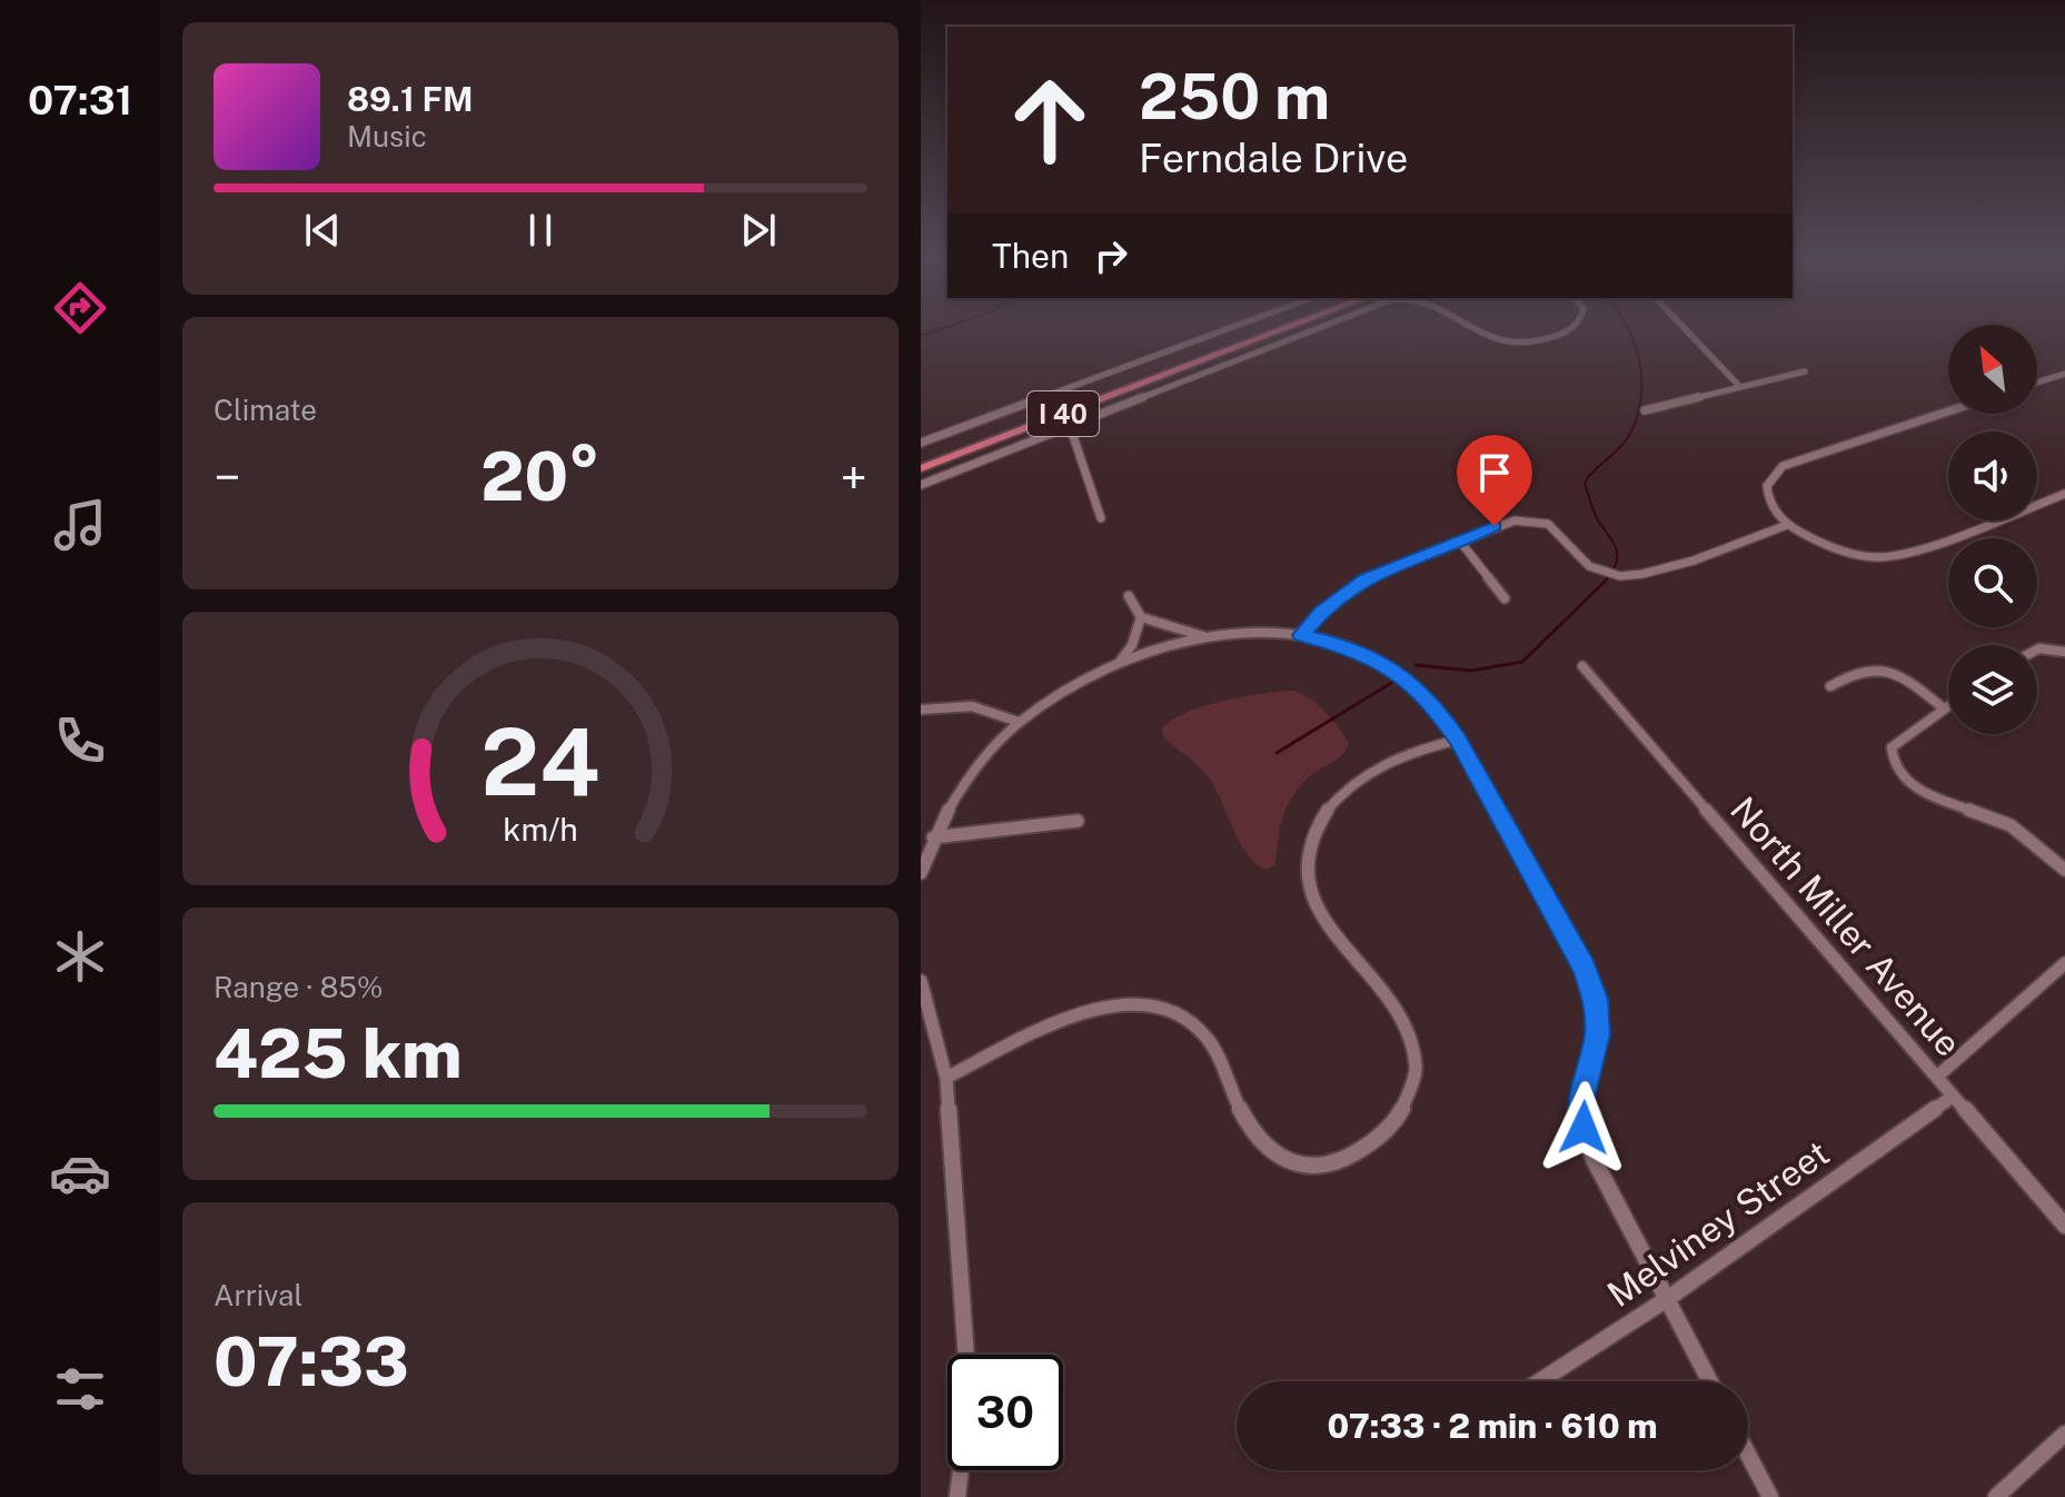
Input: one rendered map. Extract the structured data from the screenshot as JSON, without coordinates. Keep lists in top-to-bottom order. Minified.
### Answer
{"streets":{"highway":["I 40"],"street":["North Miller Avenue","Melviney Street"]},"crossings":[["North Miller Avenue","Melviney Street"]],"north":"top left","page":{"tabs":"07:31","turn":["250 m","Ferndale Drive"],"song":["89.1 FM","Music"],"then":"Then","tile":["Climate",["Range · 85%","425 km"],["Arrival","07:33"]],"heat":["−","20°","+"],"limit":"30","trip":"07:33 · 2 min · 610 m","gauge":["24","km/h"]}}
